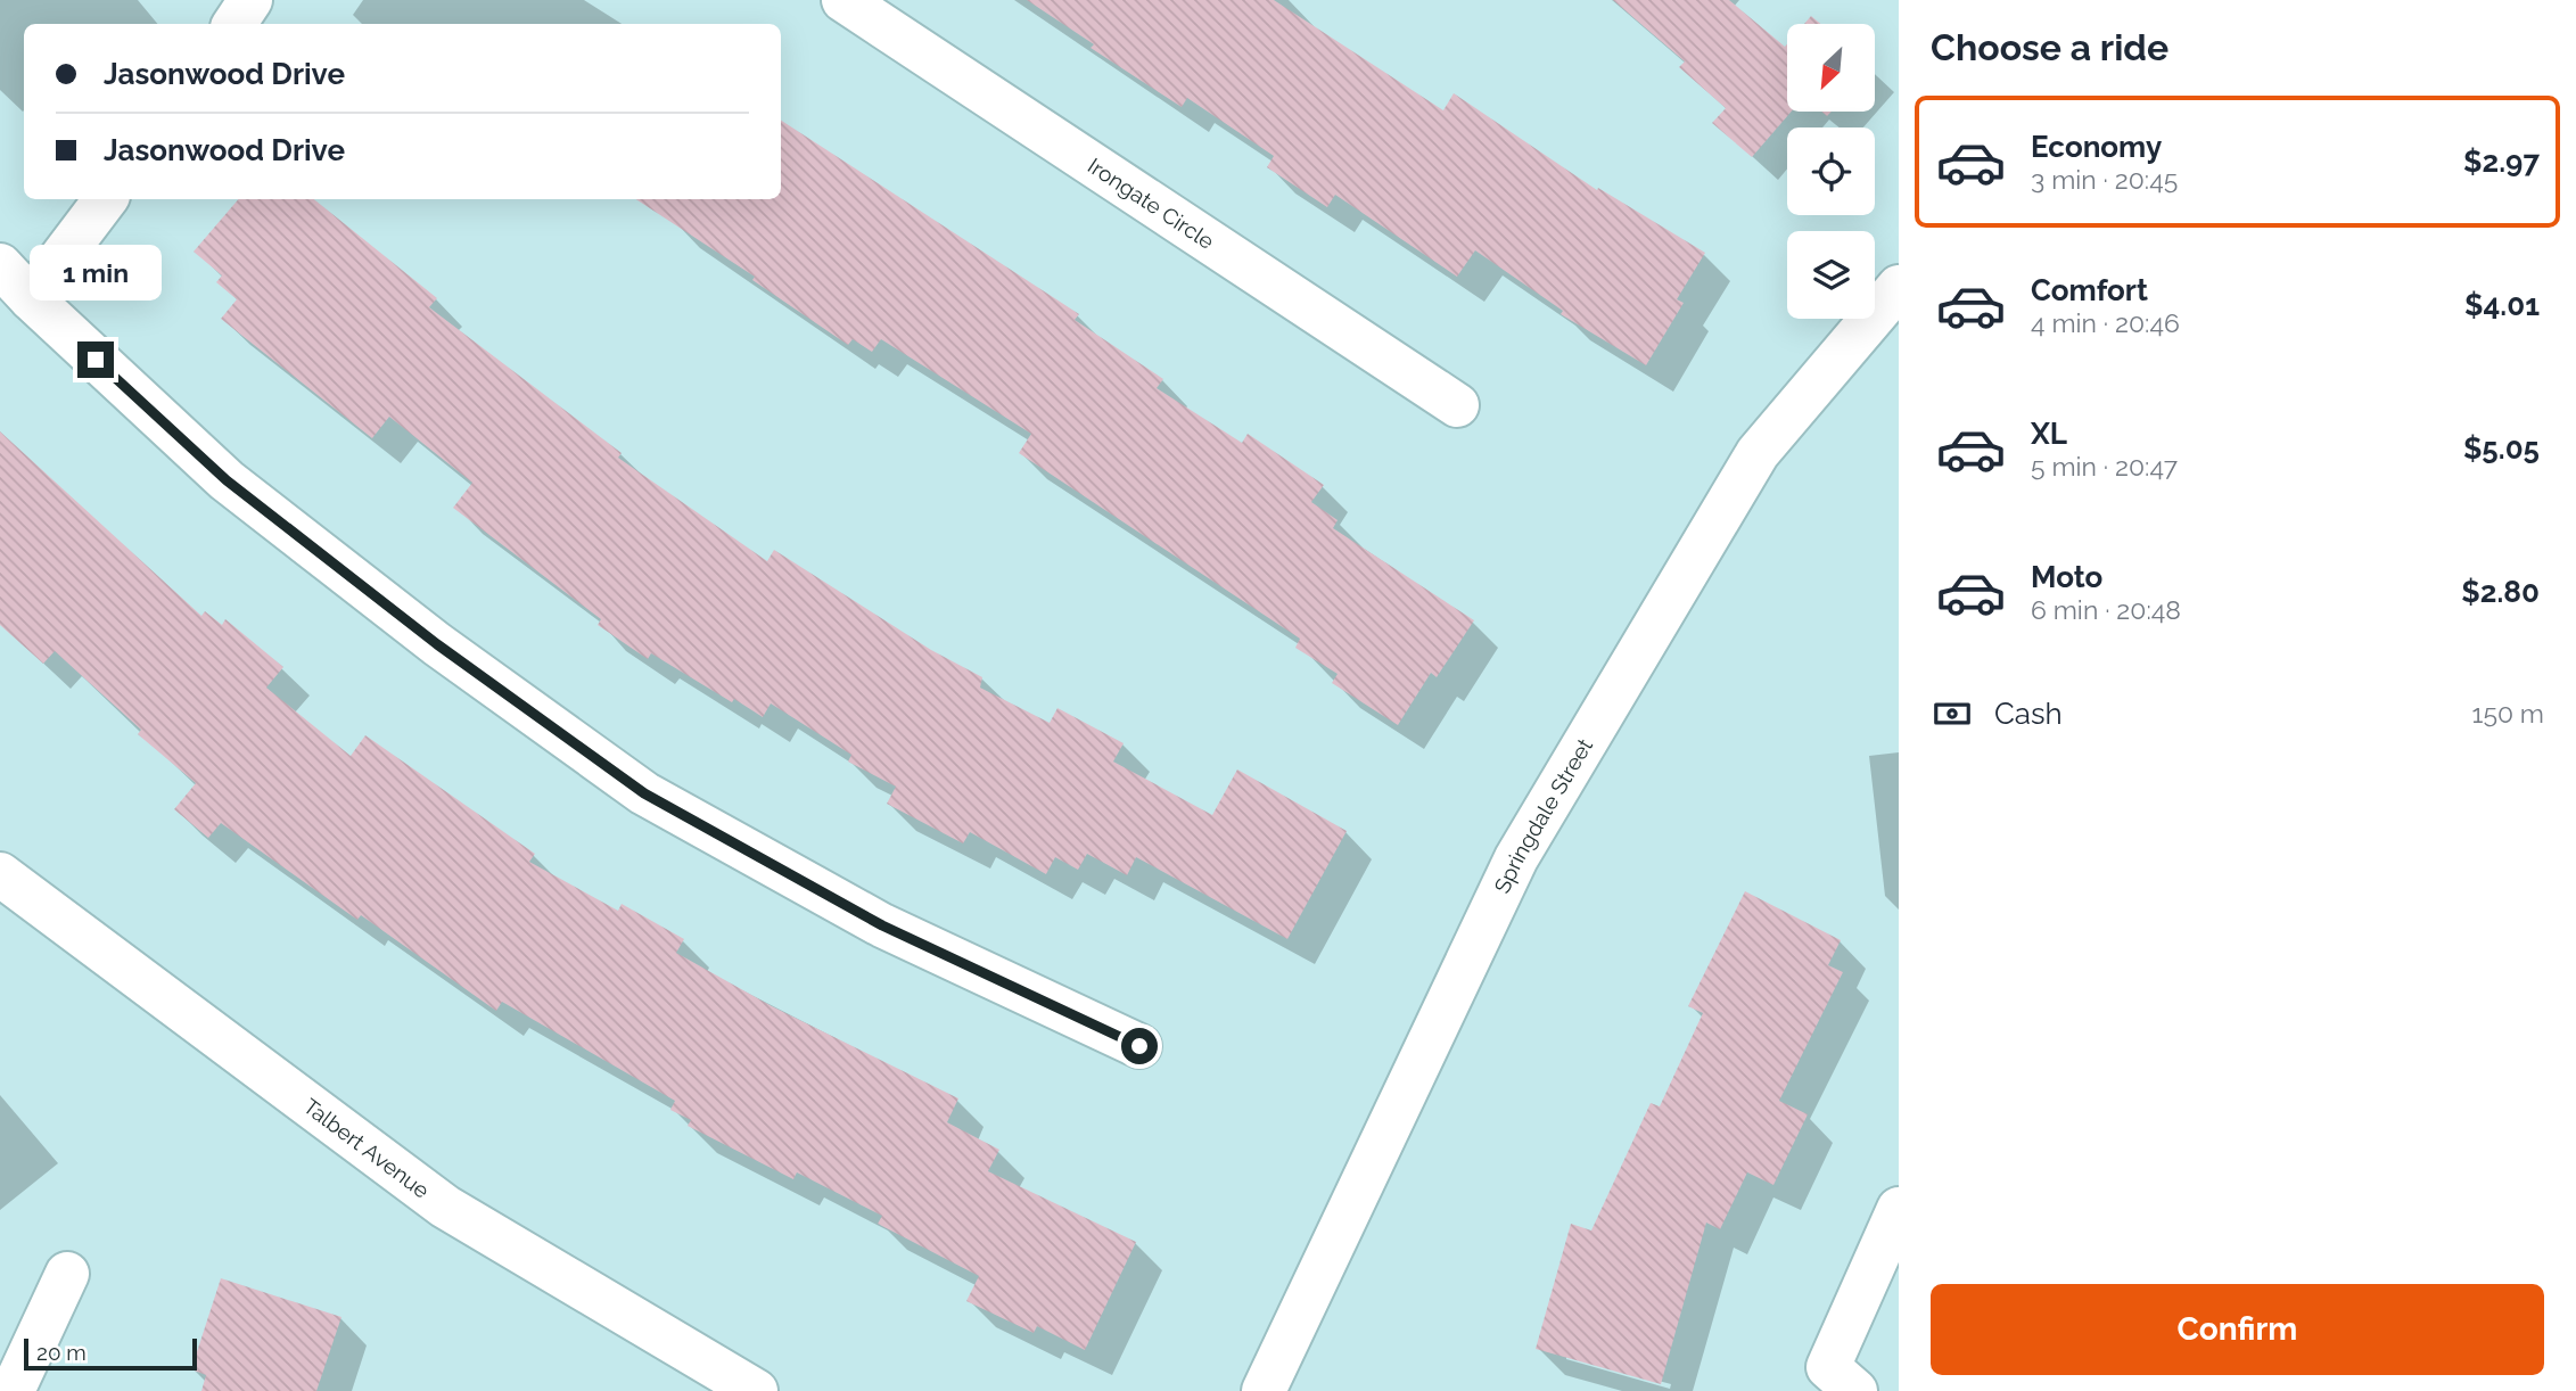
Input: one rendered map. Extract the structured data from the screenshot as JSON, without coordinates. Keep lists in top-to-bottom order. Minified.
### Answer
{"streets":{"street":["Irongate Circle","Springdale Street","Talbert Avenue"]},"scale_bar":"20 m","north":"bottom left","page":{"heading":"Choose a ride","banner":["Jasonwood Drive","Jasonwood Drive"],"list":[{"name":"Economy","note":"3 min · 20:45","value":"$2.97"},{"name":"Comfort","note":"4 min · 20:46","value":"$4.01"},{"name":"XL","note":"5 min · 20:47","value":"$5.05"},{"name":"Moto","note":"6 min · 20:48","value":"$2.80"}],"bubble":"1 min","pay":["Cash","150 m"],"buttons":"Confirm","scale":"20 m"}}
